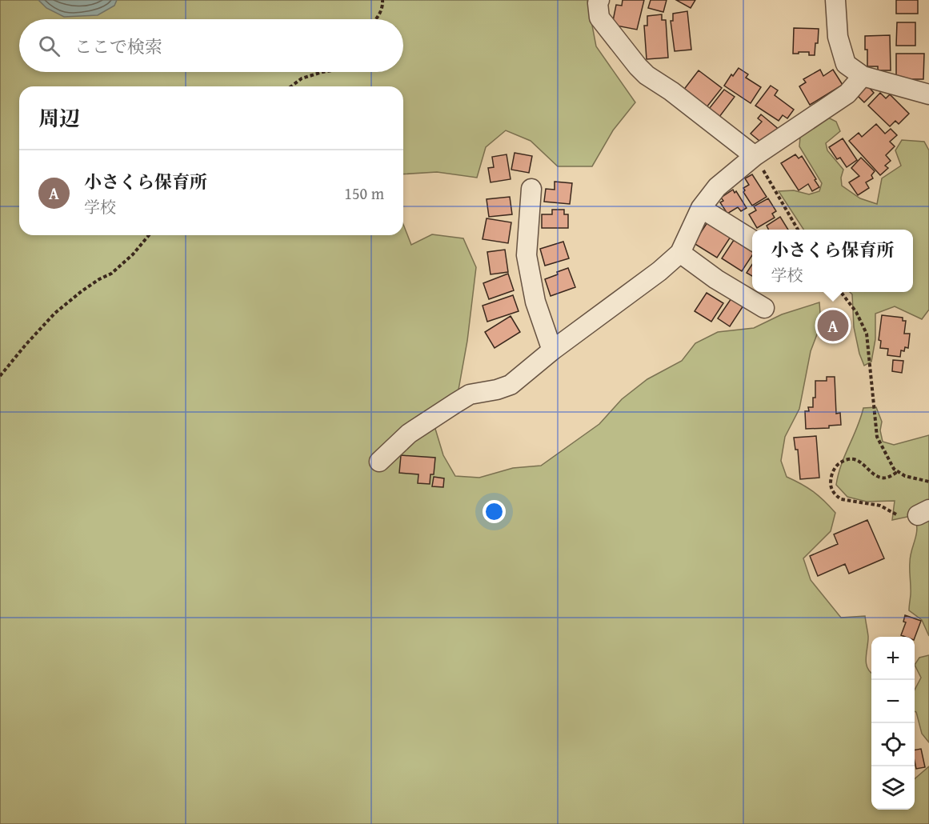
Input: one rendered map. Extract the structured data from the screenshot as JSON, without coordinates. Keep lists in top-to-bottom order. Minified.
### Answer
{"page":{"search":"ここで検索","heading":"周辺","list":[{"mark":"A","name":"小さくら保育所","note":"学校","value":"150 m"}],"popup":["小さくら保育所","学校"],"pins":"A","map_buttons":["+","−"]}}
